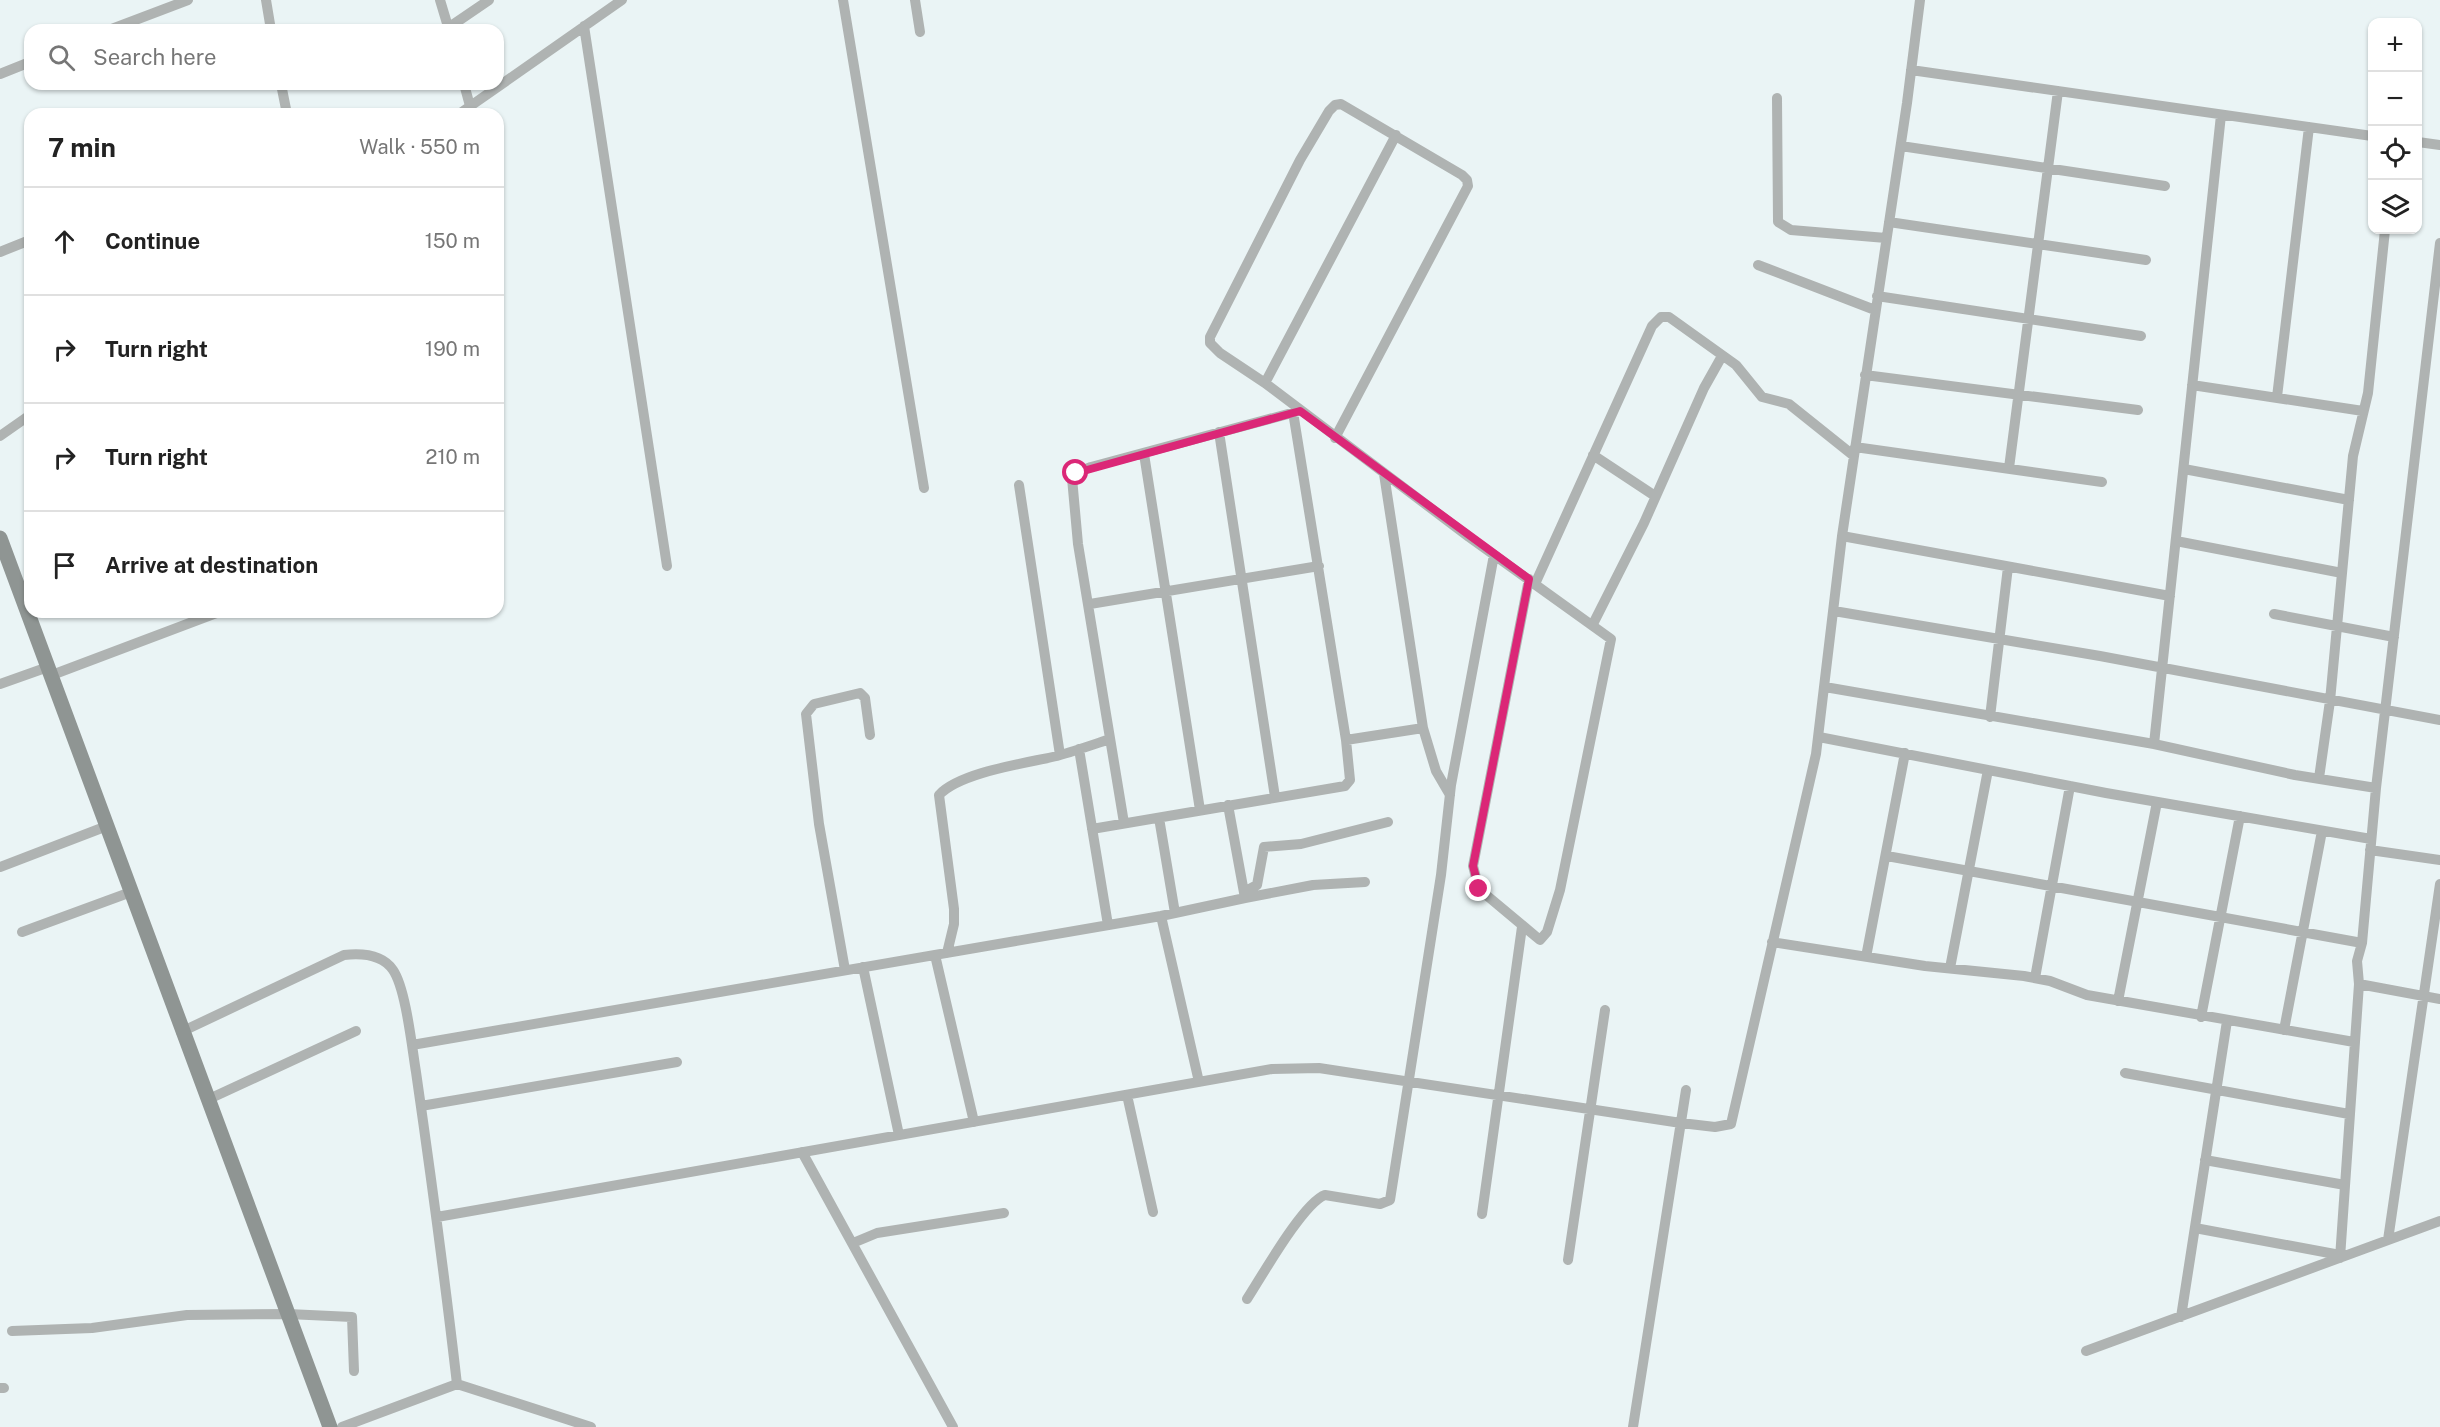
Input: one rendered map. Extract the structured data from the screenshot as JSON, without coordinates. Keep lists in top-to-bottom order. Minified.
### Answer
{"page":{"map_buttons":["+","−"],"search":"Search here","heading":["7 min","Walk · 550 m"],"list":[["Continue","150 m"],["Turn right","190 m"],["Turn right","210 m"],"Arrive at destination"]}}
